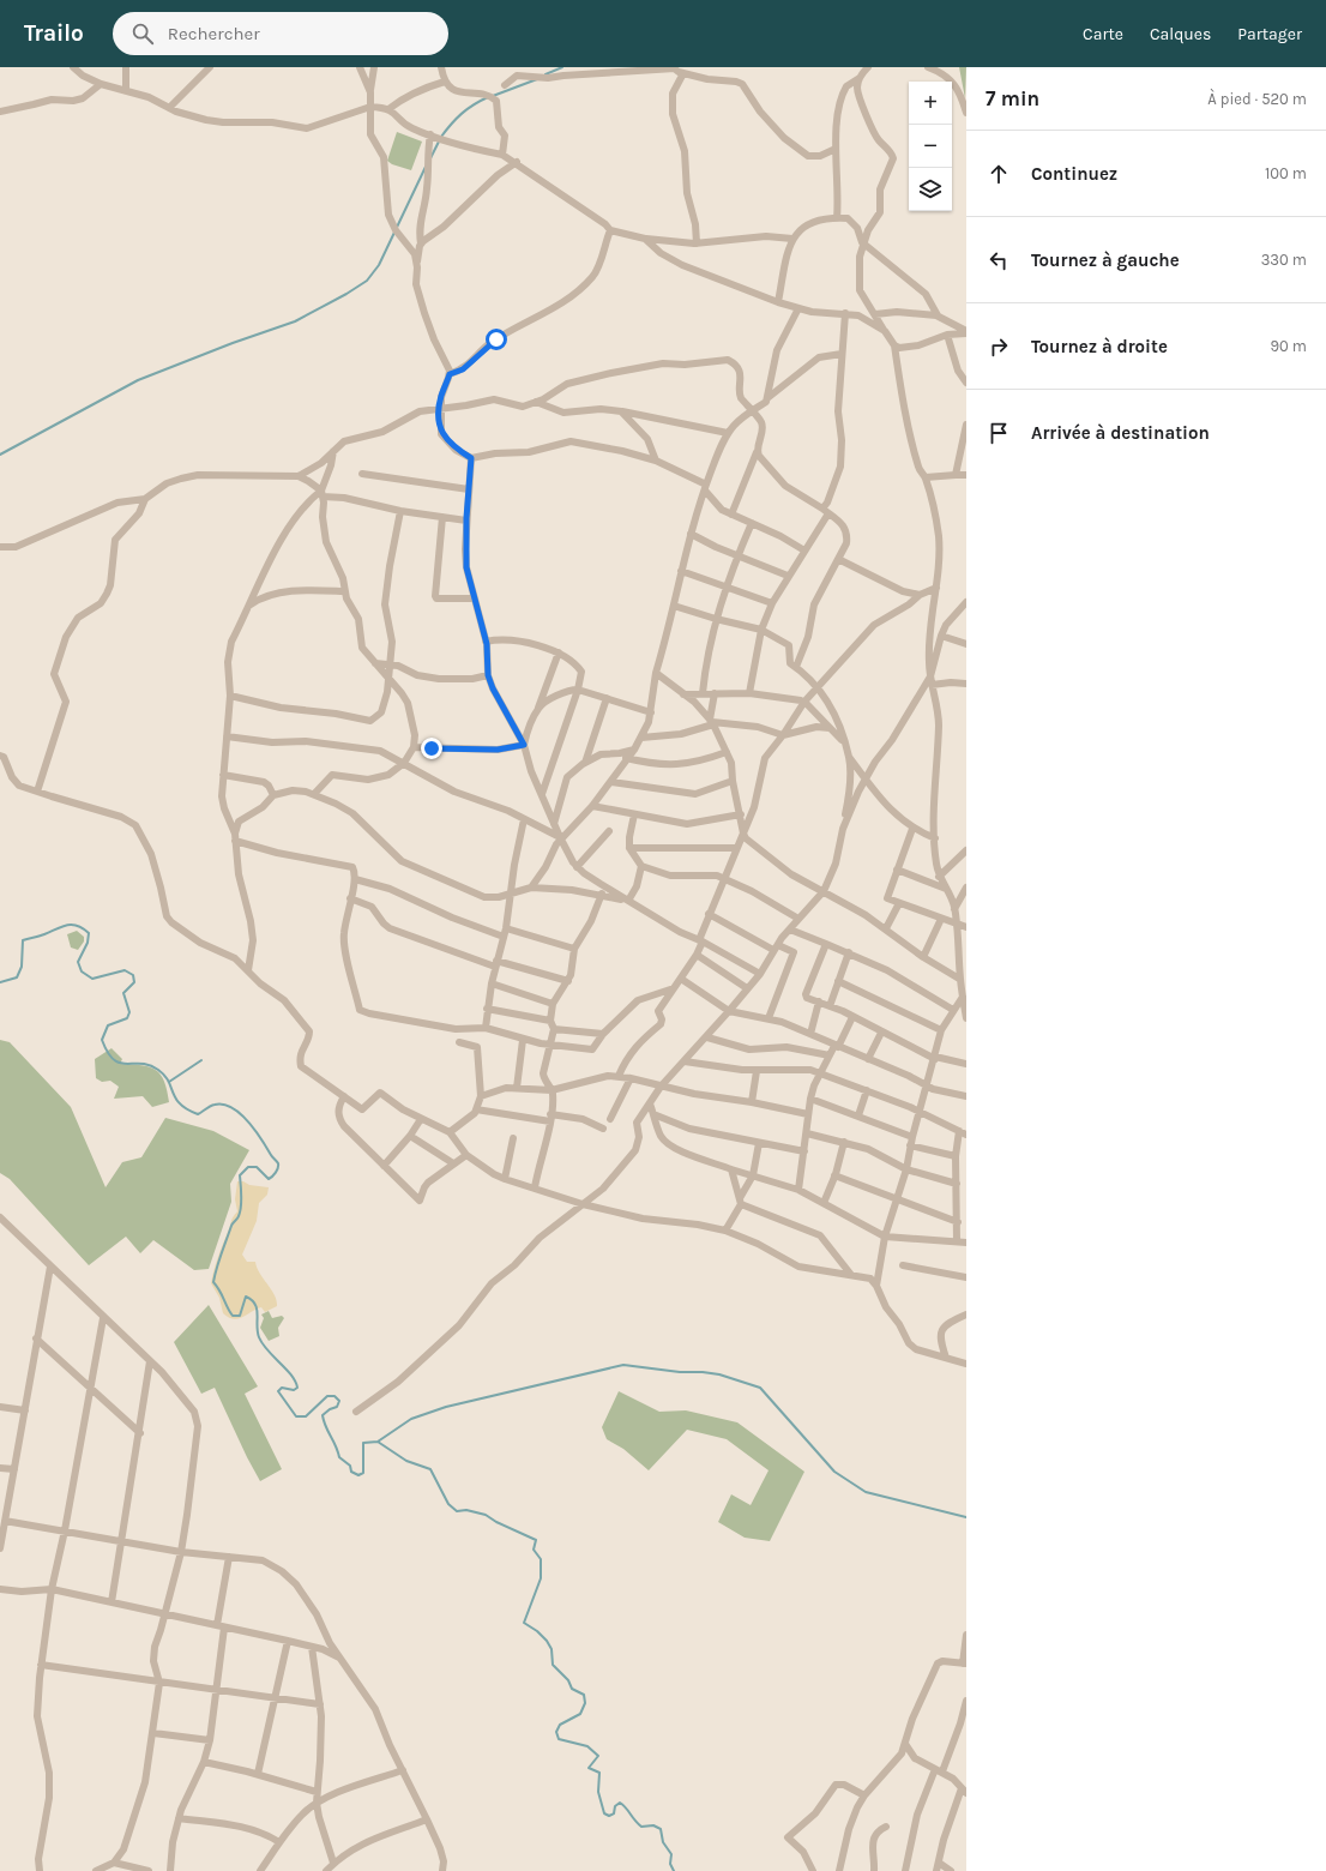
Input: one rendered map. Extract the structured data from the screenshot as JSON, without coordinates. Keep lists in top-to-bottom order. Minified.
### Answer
{"page":{"header":"Trailo","search":"Rechercher","nav":["Carte","Calques","Partager"],"heading":["7 min","À pied · 520 m"],"map_buttons":["+","−"],"list":[["Continuez","100 m"],["Tournez à gauche","330 m"],["Tournez à droite","90 m"],"Arrivée à destination"]}}
